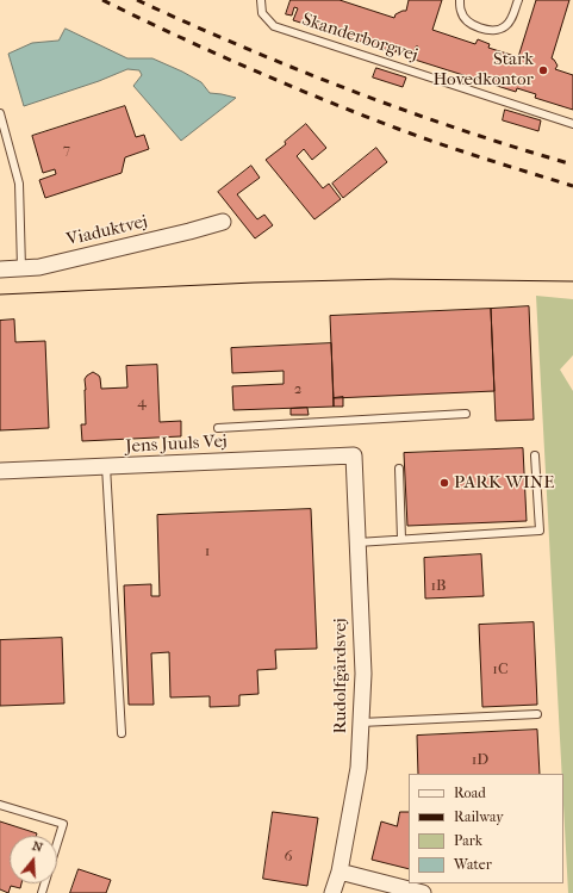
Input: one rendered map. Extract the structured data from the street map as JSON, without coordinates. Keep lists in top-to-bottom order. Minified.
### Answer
{"streets":{"street":["Viaduktvej","Jens Juuls Vej","Rudolfgårdsvej"],"lane":["Skanderborgvej"]},"crossings":[["Jens Juuls Vej","Rudolfgårdsvej"]],"places":["Stark Hovedkontor","PARK WINE"],"house_numbers":["7","2","4","1","1B","1C","1D","6"],"legend":["Road","Railway","Park","Water"],"north":"top"}
